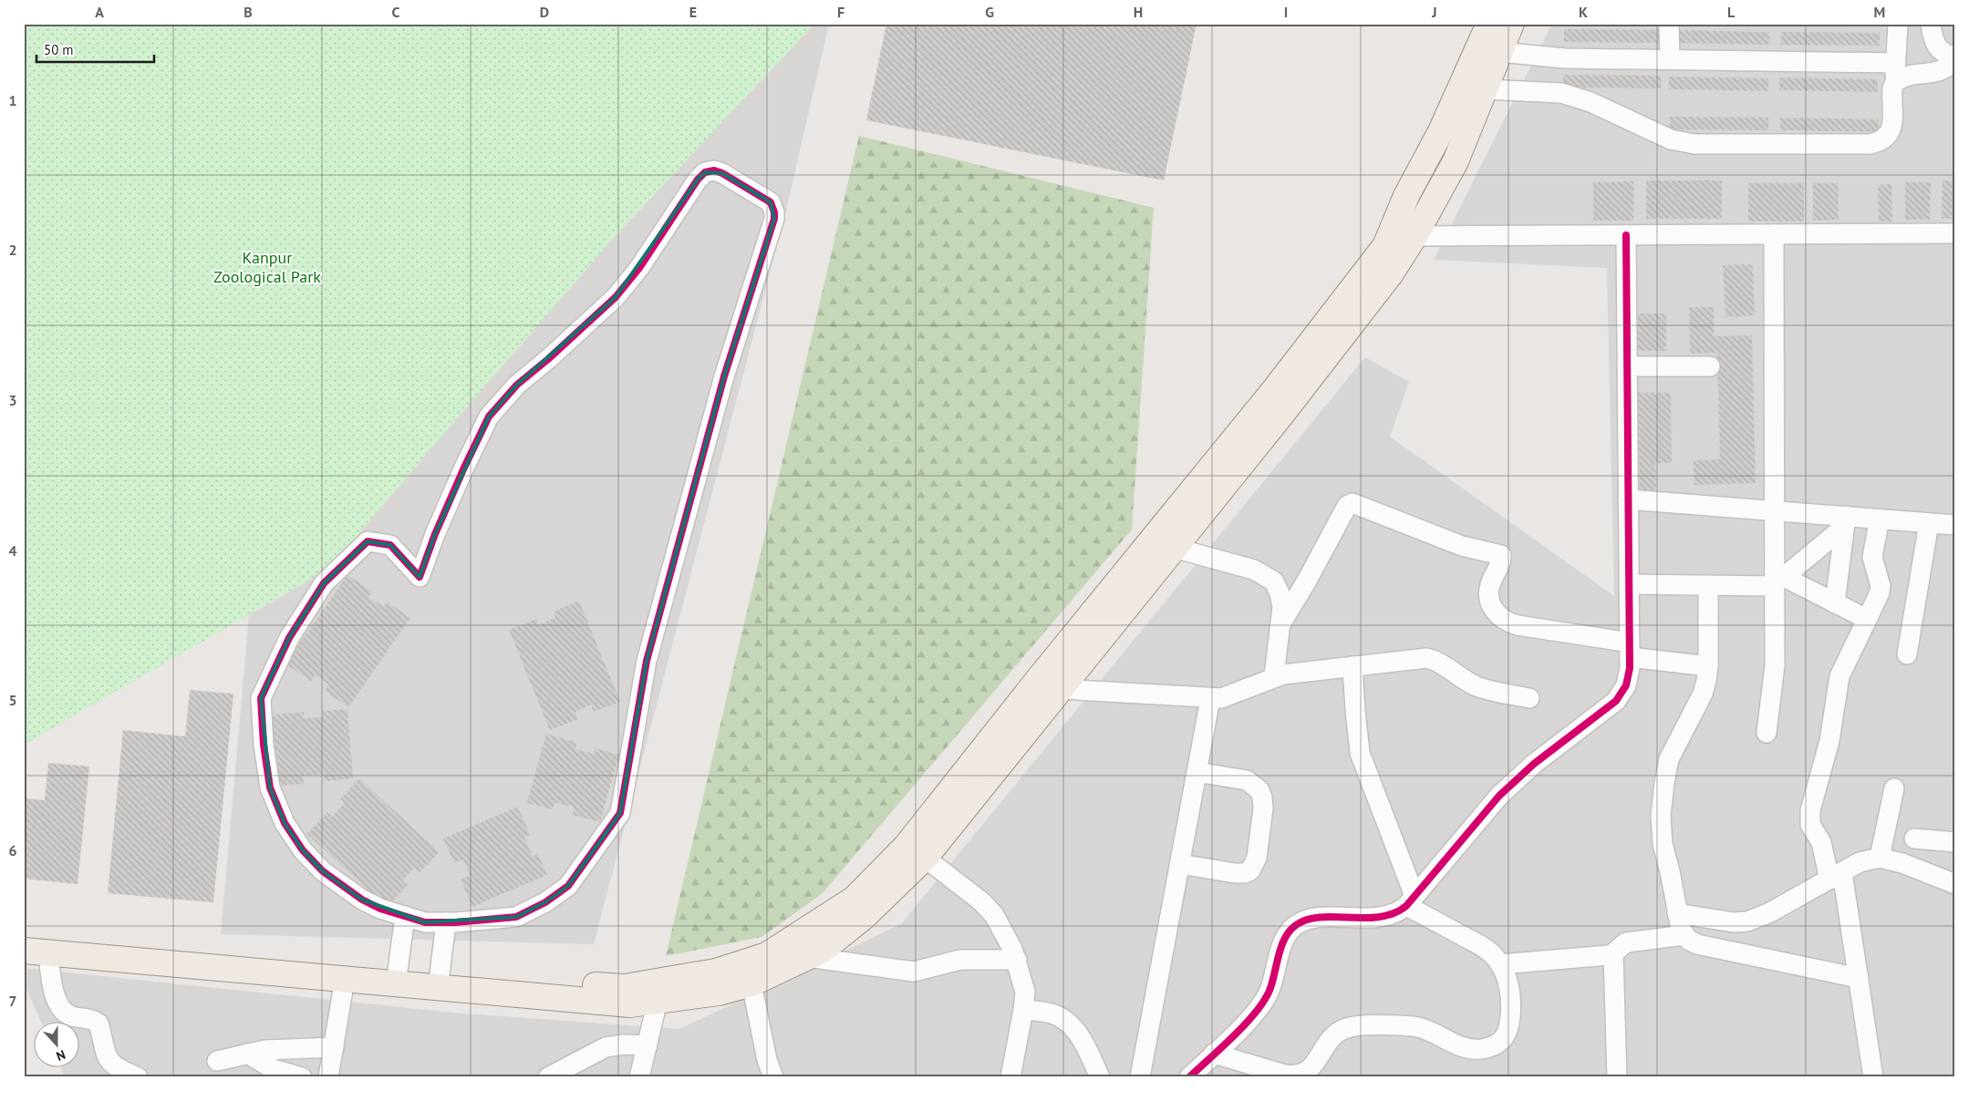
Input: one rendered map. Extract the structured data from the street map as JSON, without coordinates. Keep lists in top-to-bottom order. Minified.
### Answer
{"parks":["Kanpur Zoological Park"],"scale_bar":"50 m","north":"bottom","grid":{"columns":["A","B","C","D","E","F","G","H","I","J","K","L","M"],"rows":["1","2","3","4","5","6","7"]}}
